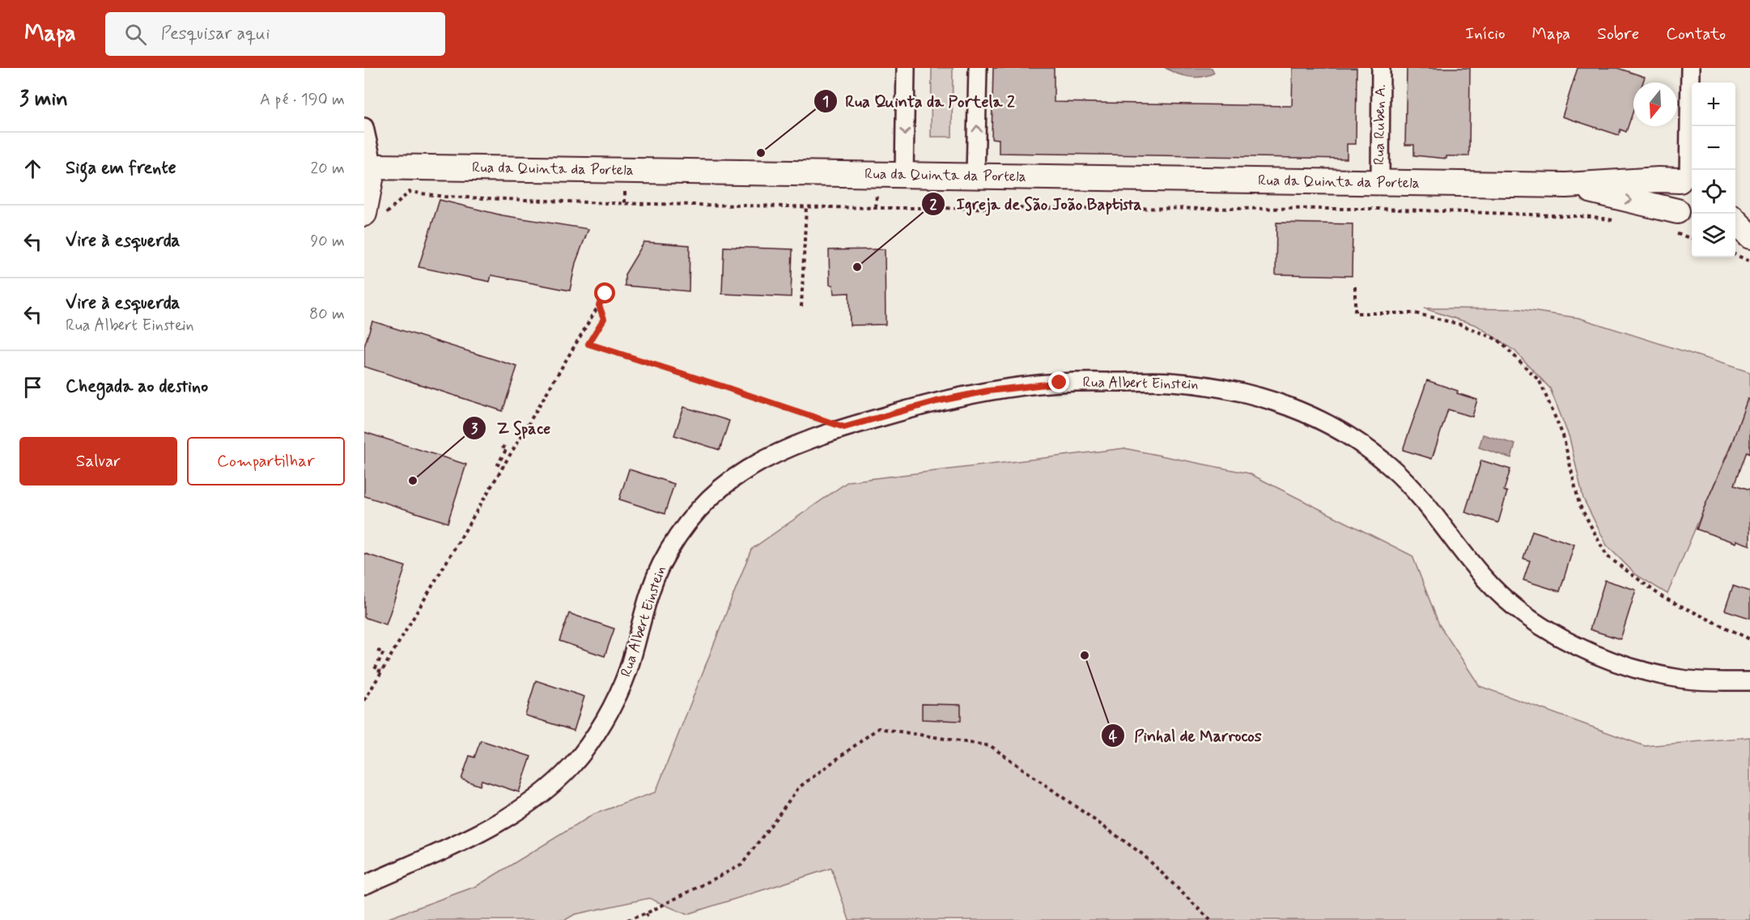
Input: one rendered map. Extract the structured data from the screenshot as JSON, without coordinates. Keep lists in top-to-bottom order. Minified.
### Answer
{"streets":{"street":["Rua Ruben A.","Rua da Quinta da Portela","Rua Albert Einstein"]},"crossings":[["Rua Ruben A.","Rua da Quinta da Portela"]],"places":["Rua Quinta da Portela 2","Igreja de São João Baptista","Z Space","Pinhal de Marrocos"],"north":"bottom","page":{"header":"Mapa","search":"Pesquisar aqui","nav":["Início","Mapa","Sobre","Contato"],"heading":["3 min","A pé · 190 m"],"map_buttons":["+","−"],"list":[["Siga em frente","20 m"],["Vire à esquerda","90 m"],["Vire à esquerda","Rua Albert Einstein","80 m"],"Chegada ao destino"],"buttons":["Salvar","Compartilhar"]}}
